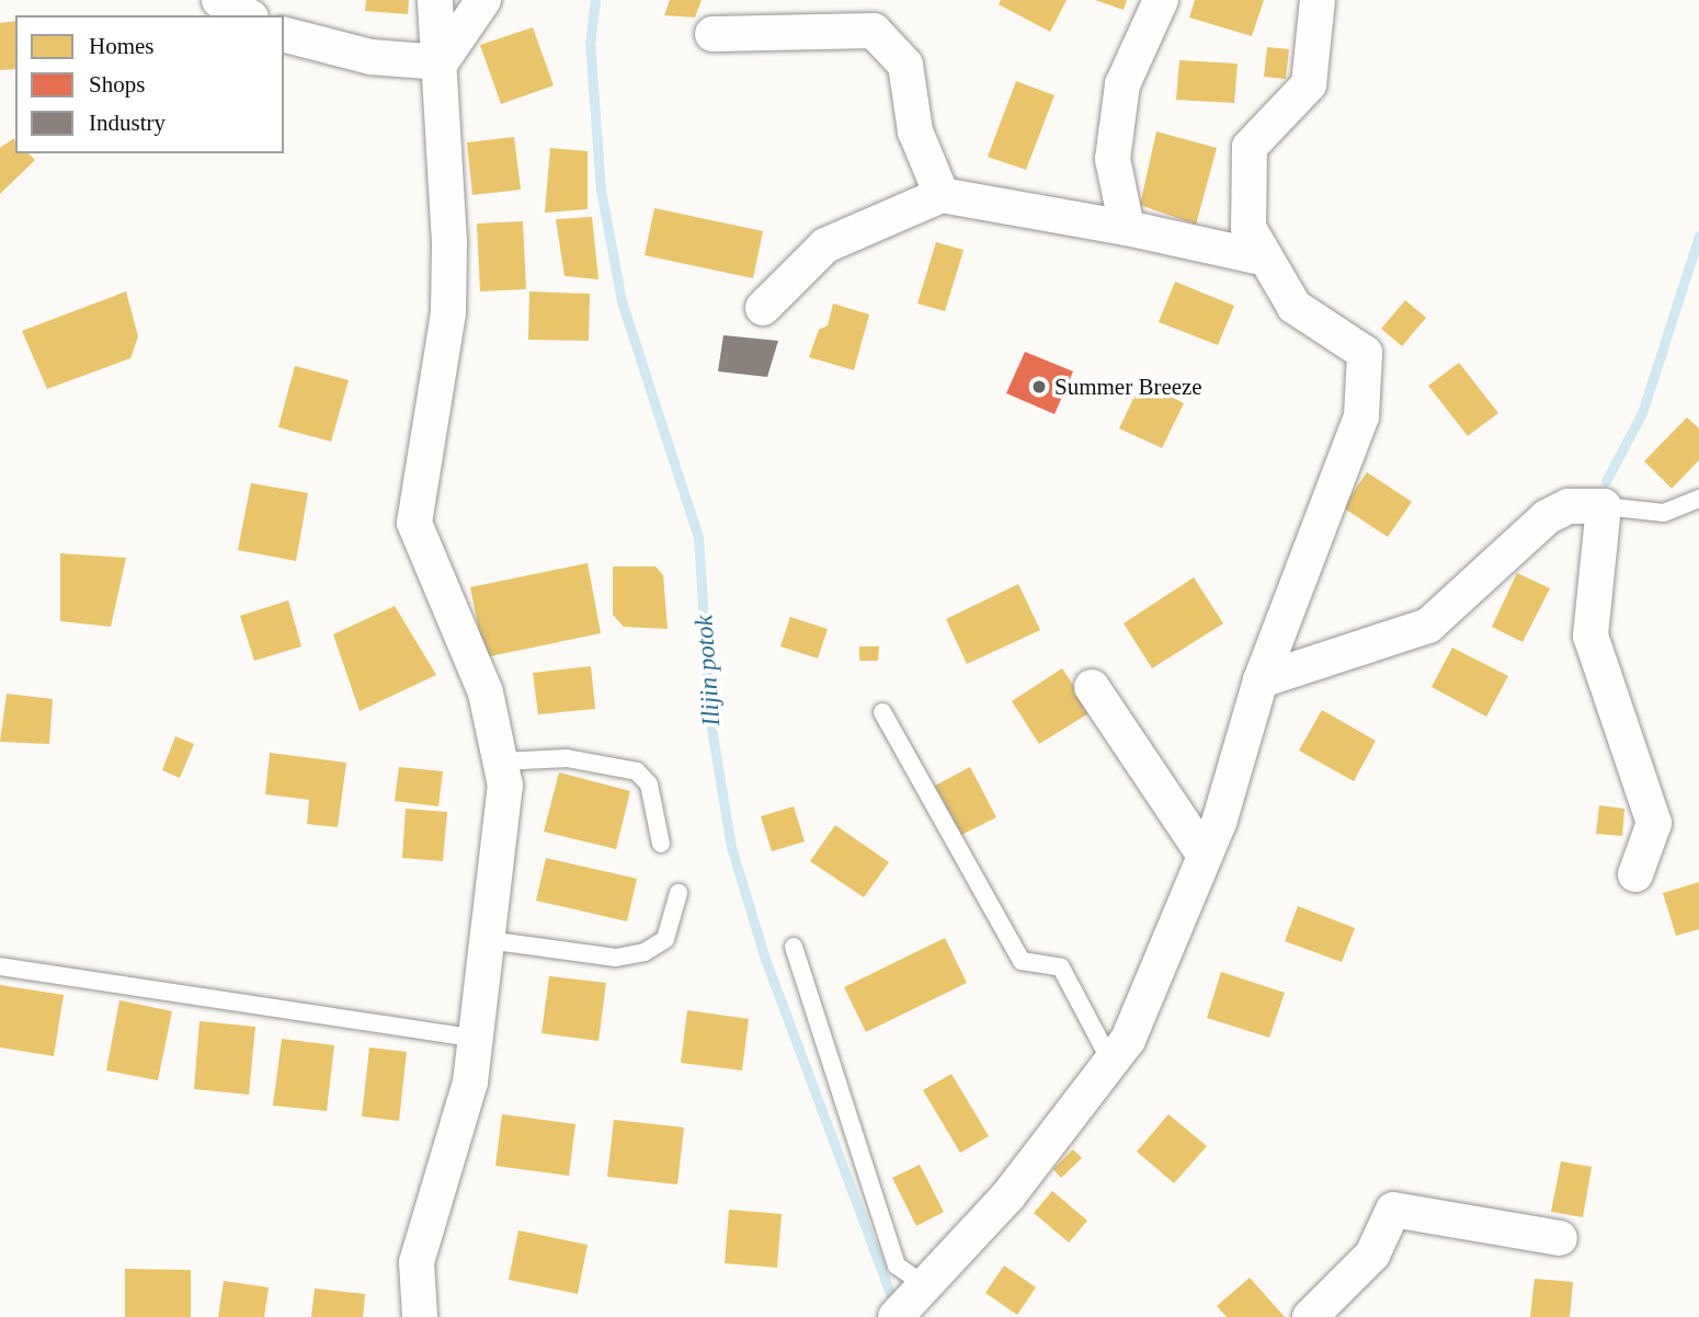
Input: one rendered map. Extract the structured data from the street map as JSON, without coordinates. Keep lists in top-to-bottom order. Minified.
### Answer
{"water":["Ilijin potok"],"places":["Summer Breeze"],"legend":["Homes","Shops","Industry"]}
